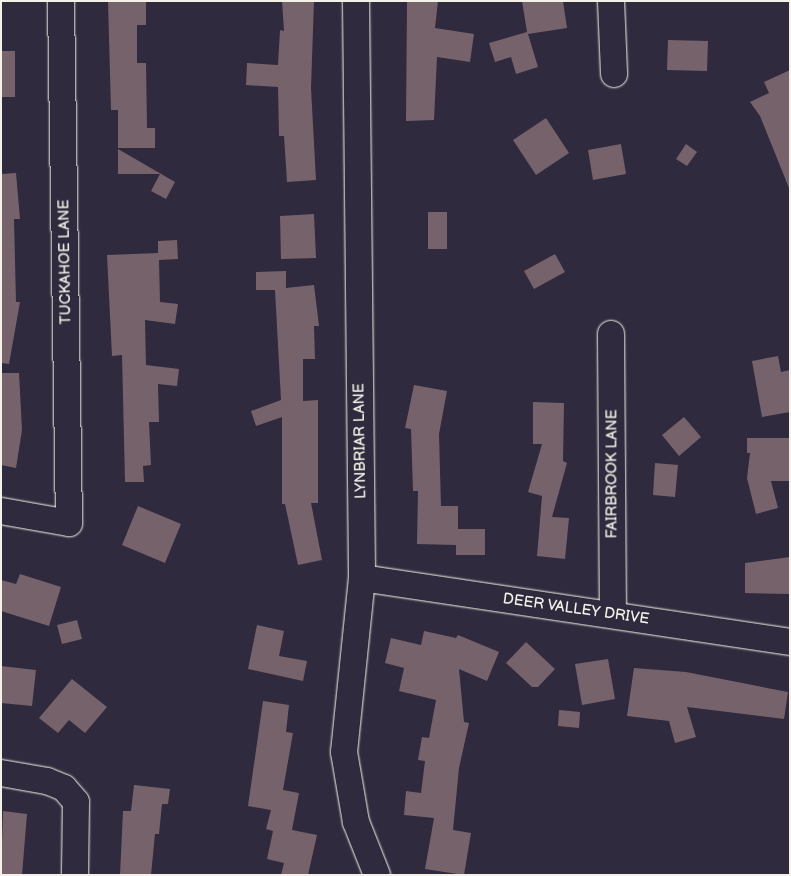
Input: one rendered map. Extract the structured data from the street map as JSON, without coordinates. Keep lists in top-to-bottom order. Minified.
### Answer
{"streets":{"street":["TUCKAHOE LANE","LYNBRIAR LANE","FAIRBROOK LANE","DEER VALLEY DRIVE"]},"crossings":[["LYNBRIAR LANE","DEER VALLEY DRIVE"],["FAIRBROOK LANE","DEER VALLEY DRIVE"]]}
